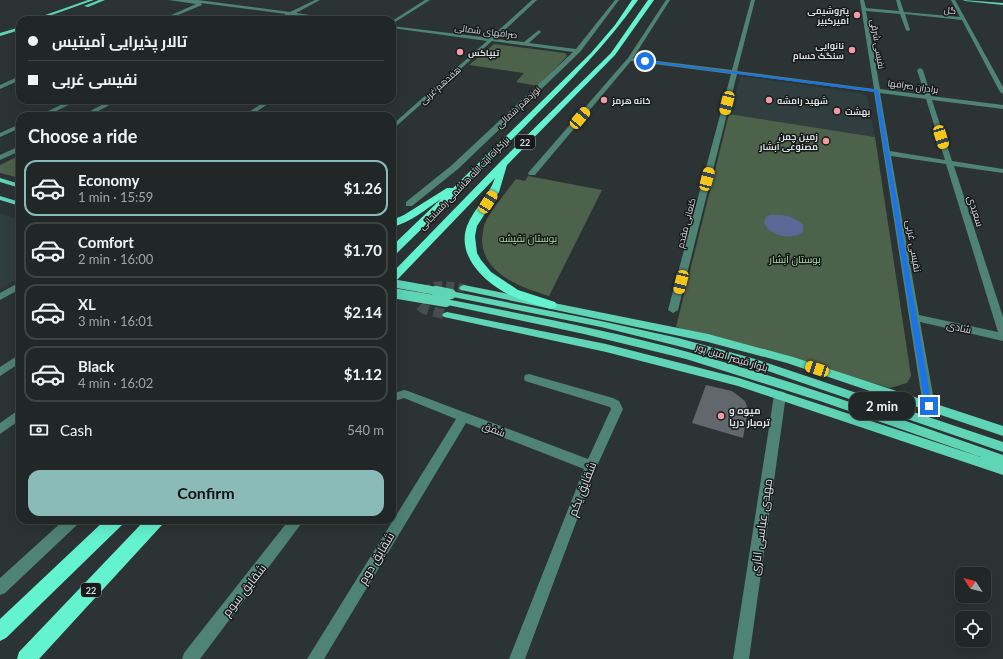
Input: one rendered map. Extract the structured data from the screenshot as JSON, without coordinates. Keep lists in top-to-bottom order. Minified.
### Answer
{"streets":{"highway":["22","بزرگراه آیت الله هاشمی رفسنجانی"],"main road":["بلوار قیصر امین پور"],"street":["گل","صرافهای شمالی","نفیسی شرقی","هفدهم غربی","برادران صرافها","نوزدهم شمالی","سعیدی","کنعانی مقدم","نفیسی غربی","شادی","شفق","شقایق یکم","مهدی عباسی اناری","شقایق دوم","شقایق سوم"]},"crossings":[["گل","نفیسی شرقی"],["صرافهای شمالی","هفدهم غربی"],["صرافهای شمالی","نوزدهم شمالی"],["نفیسی شرقی","برادران صرافها"],["نفیسی شرقی","نفیسی غربی"],["برادران صرافها","سعیدی"],["برادران صرافها","کنعانی مقدم"],["برادران صرافها","نفیسی غربی"],["نفیسی غربی","شادی"],["شفق","شقایق یکم"],["شفق","شقایق دوم"]],"parks":["بوستان نقیشه","بوستان آبشار"],"places":["پتروشیمی امیرکبیر","نانوایی سنگک حسام","تیپاکس","خانه هرمز","شهید رامشه","بهشت","زمین چمن مصنوعی آبشار","میوه و تره‌بار دریا"],"north":"top left","page":{"banner":["تالار پذیرایی آمیتیس","نفیسی غربی"],"heading":"Choose a ride","list":[{"name":"Economy","note":"1 min · 15:59","value":"$1.26"},{"name":"Comfort","note":"2 min · 16:00","value":"$1.70"},{"name":"XL","note":"3 min · 16:01","value":"$2.14"},{"name":"Black","note":"4 min · 16:02","value":"$1.12"}],"bubble":"2 min","pay":["Cash","540 m"],"buttons":"Confirm"}}
